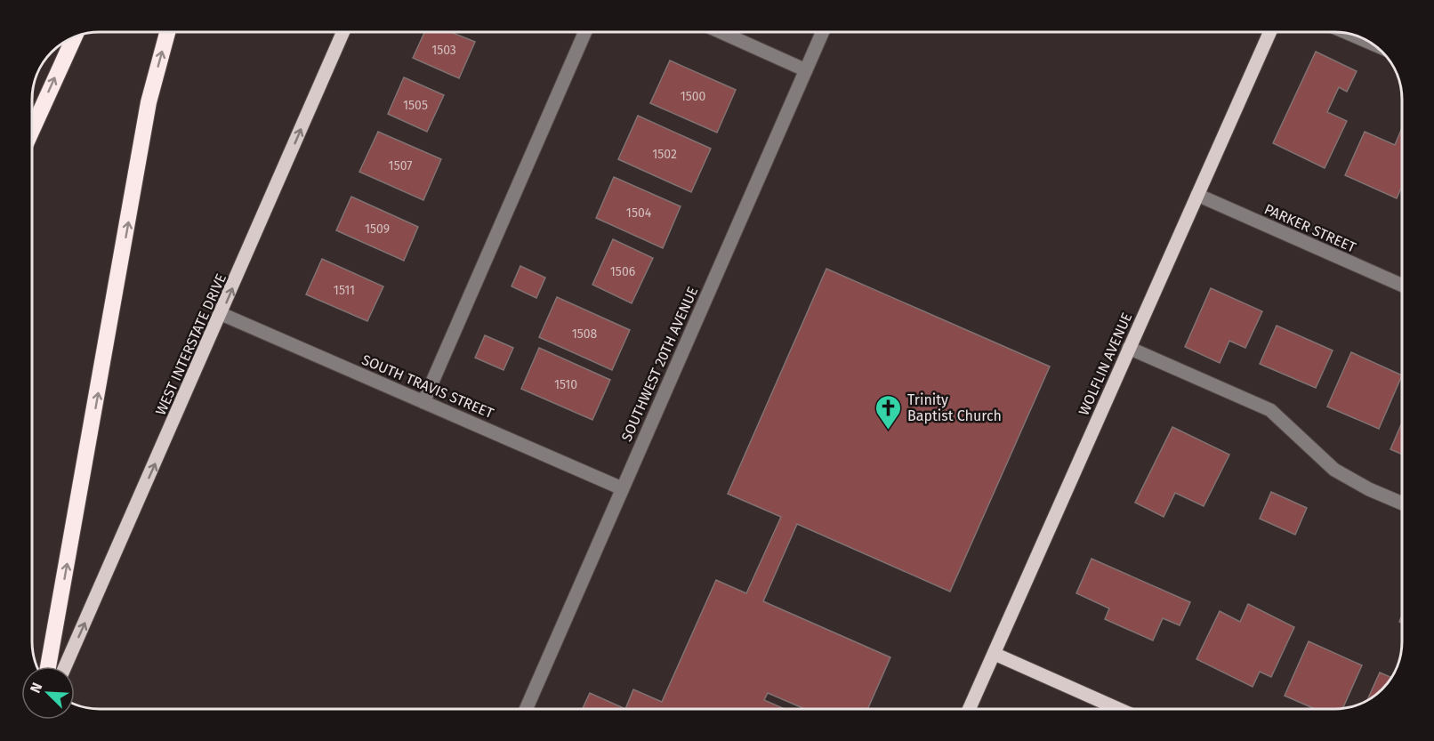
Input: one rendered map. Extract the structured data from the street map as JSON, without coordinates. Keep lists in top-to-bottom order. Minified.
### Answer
{"streets":{"main road":["WEST INTERSTATE DRIVE","WOLFLIN AVENUE"],"street":["PARKER STREET","SOUTHWEST 20TH AVENUE","SOUTH TRAVIS STREET"]},"crossings":[["PARKER STREET","WOLFLIN AVENUE"],["WEST INTERSTATE DRIVE","SOUTH TRAVIS STREET"],["SOUTHWEST 20TH AVENUE","SOUTH TRAVIS STREET"]],"one_way":["WEST INTERSTATE DRIVE"],"places":{"church":["Trinity Baptist Church"]},"house_numbers":["1503","1500","1505","1502","1507","1504","1509","1506","1511","1508","1510"],"north":"top left"}
